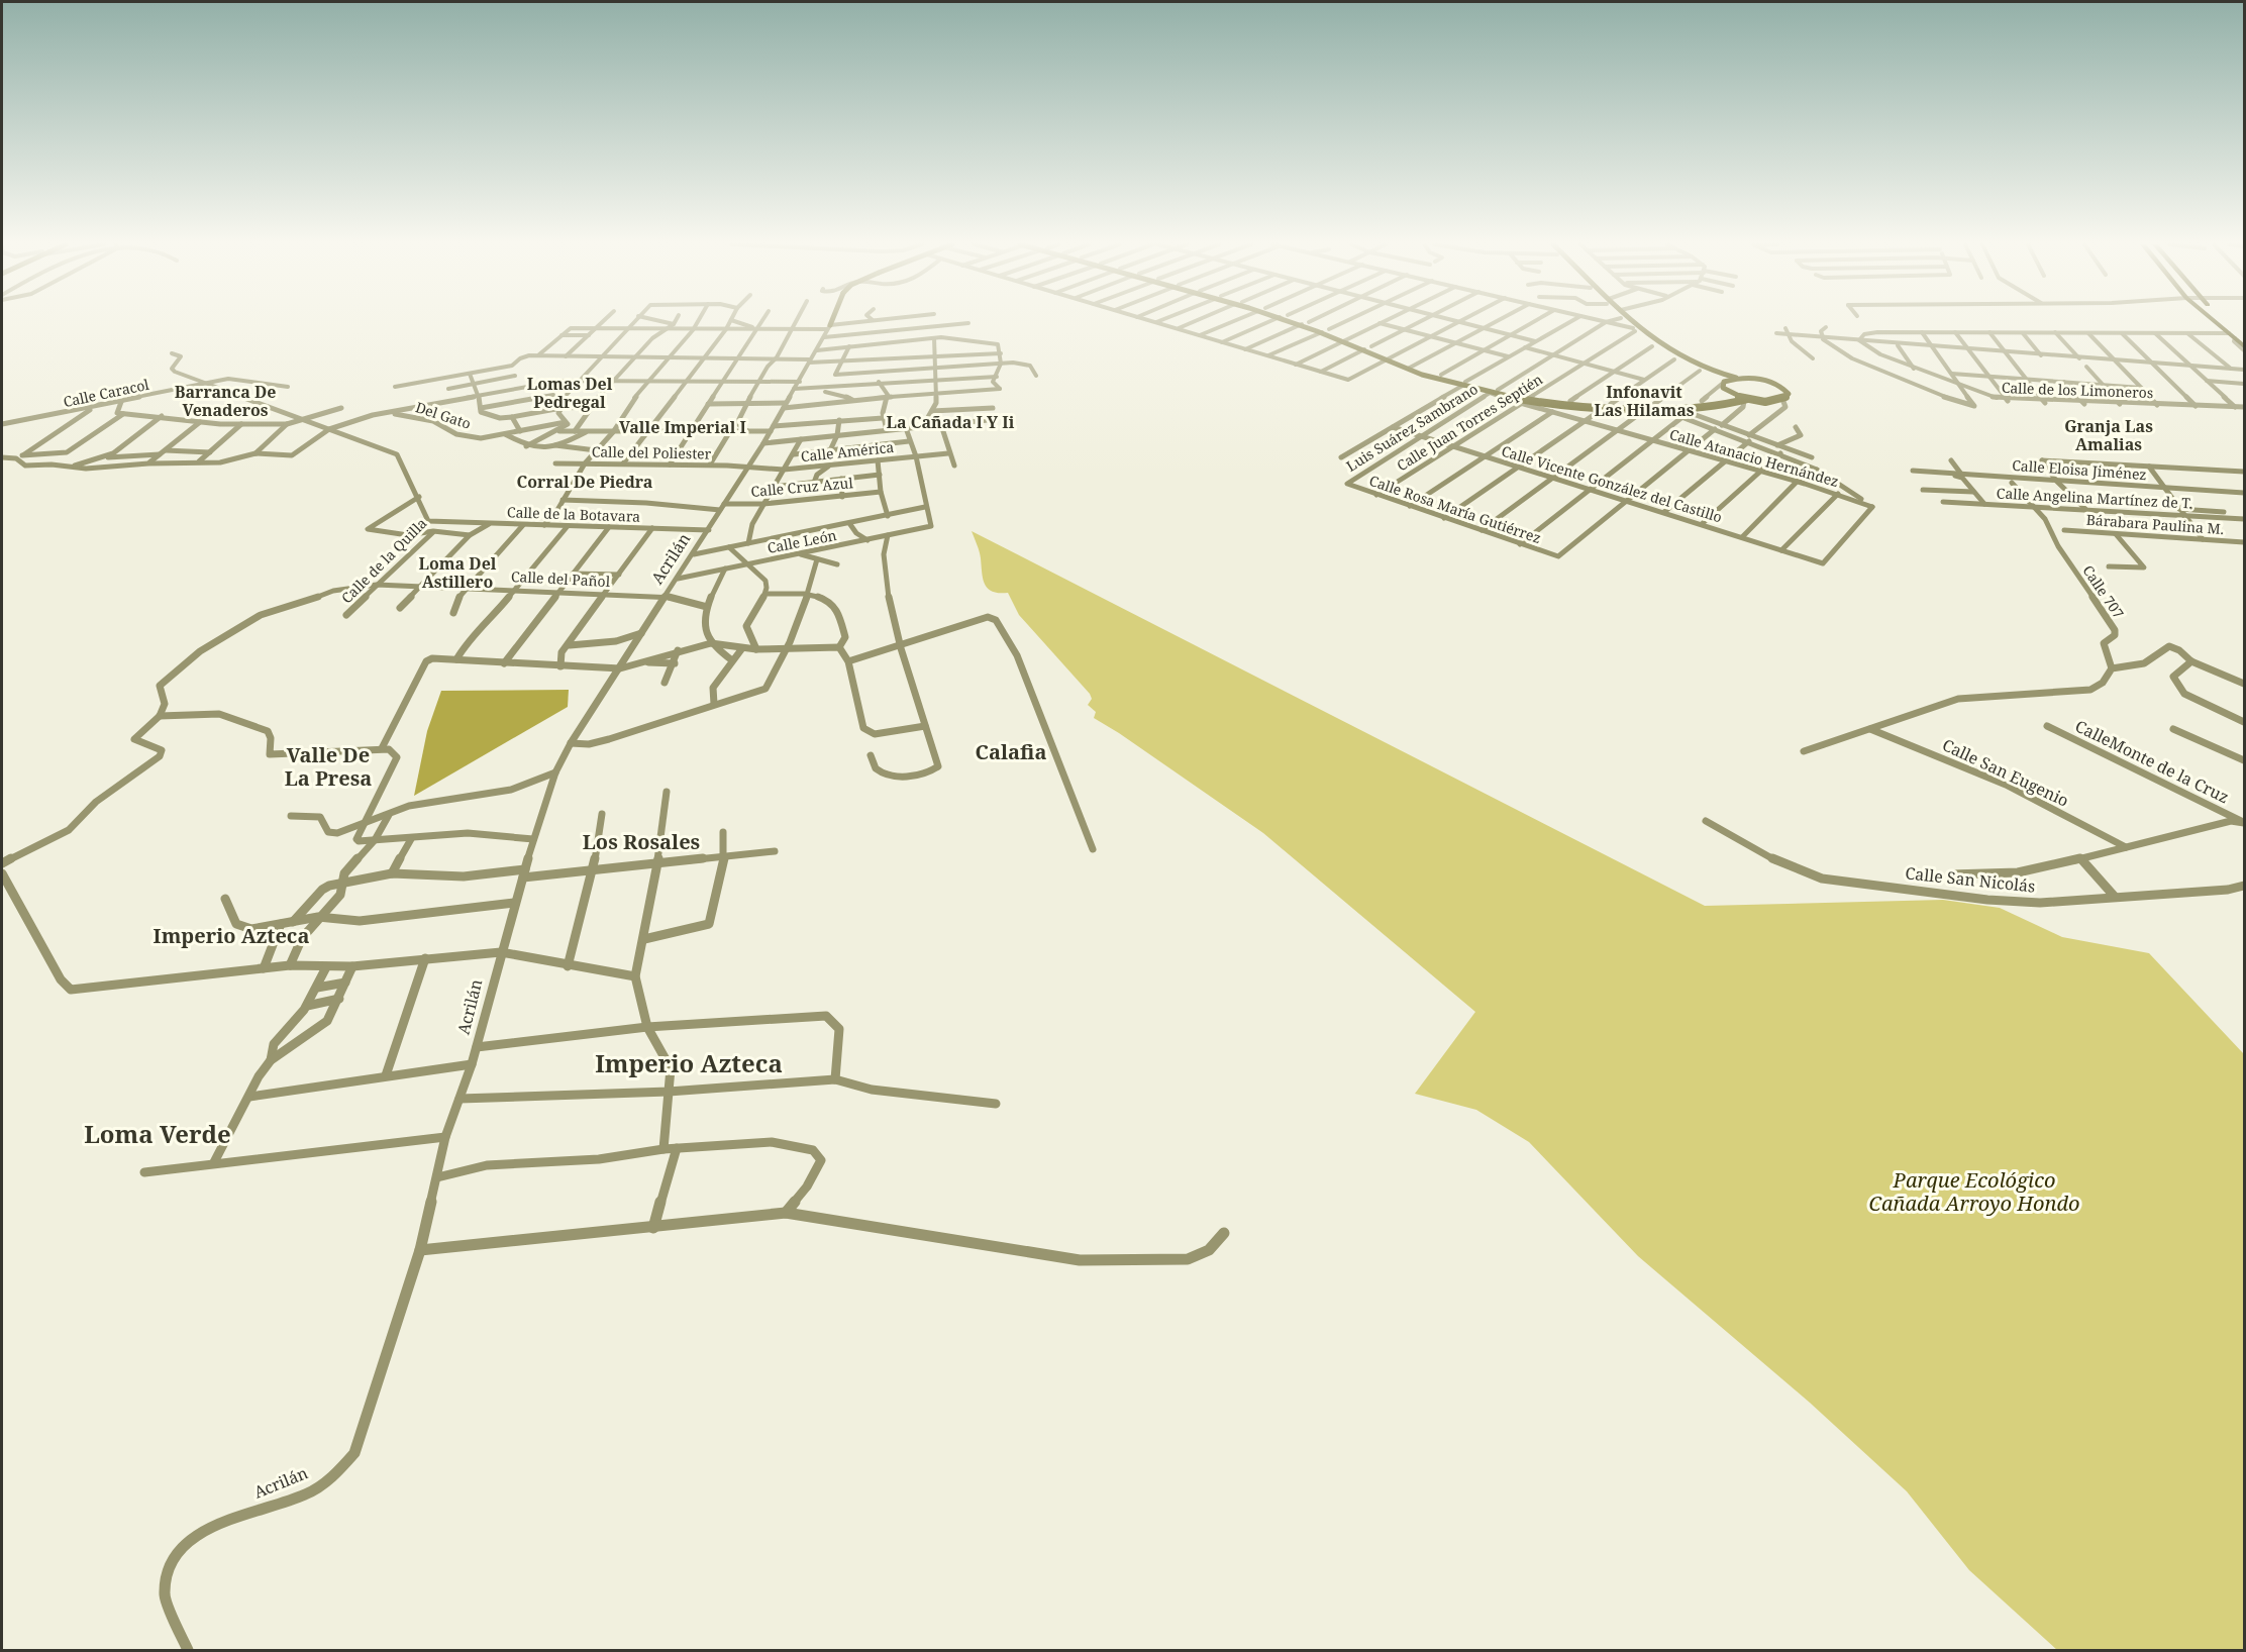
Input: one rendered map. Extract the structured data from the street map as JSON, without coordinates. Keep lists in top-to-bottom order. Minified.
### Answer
{"streets":{"street":["Calle de los Limoneros","Calle Caracol","Del Gato","Calle Juan Torres Septién","Luis Suárez Sambrano","Calle América","Calle del Poliester","Calle Atanacio Hernández","Calle Eloisa Jiménez","Calle Vicente González del Castillo","Calle Cruz Azul","Calle Angelina Martínez de T.","Calle Rosa María Gutiérrez","Calle de la Botavara","Bárabara Paulina M.","Calle León","Acrilán","Calle de la Quilla","Calle del Pañol","Calle 707","CalleMonte de la Cruz","Calle San Eugenio","Calle San Nicolás"]},"crossings":[["Calle Juan Torres Septién","Calle Atanacio Hernández"],["Calle Juan Torres Septién","Calle Vicente González del Castillo"],["Calle Juan Torres Septién","Calle Rosa María Gutiérrez"],["Luis Suárez Sambrano","Calle Atanacio Hernández"],["Luis Suárez Sambrano","Calle Vicente González del Castillo"],["Luis Suárez Sambrano","Calle Rosa María Gutiérrez"],["Calle América","Calle del Poliester"],["Calle América","Acrilán"],["Calle del Poliester","Acrilán"],["Calle Atanacio Hernández","Calle Vicente González del Castillo"],["Calle Vicente González del Castillo","Calle Rosa María Gutiérrez"],["Calle Cruz Azul","Acrilán"],["Calle Angelina Martínez de T.","Calle 707"],["Calle de la Botavara","Acrilán"],["Calle de la Botavara","Calle de la Quilla"],["Calle León","Acrilán"],["Acrilán","Calle del Pañol"],["Calle de la Quilla","Calle del Pañol"]],"districts":["Lomas Del Pedregal","Barranca De Venaderos","Infonavit Las Hilamas","La Cañada I Y Ii","Granja Las Amalias","Valle Imperial I","Corral De Piedra","Loma Del Astillero","Calafia","Valle De La Presa","Los Rosales","Imperio Azteca","Imperio Azteca","Loma Verde"],"parks":["Parque Ecológico Cañada Arroyo Hondo"]}
